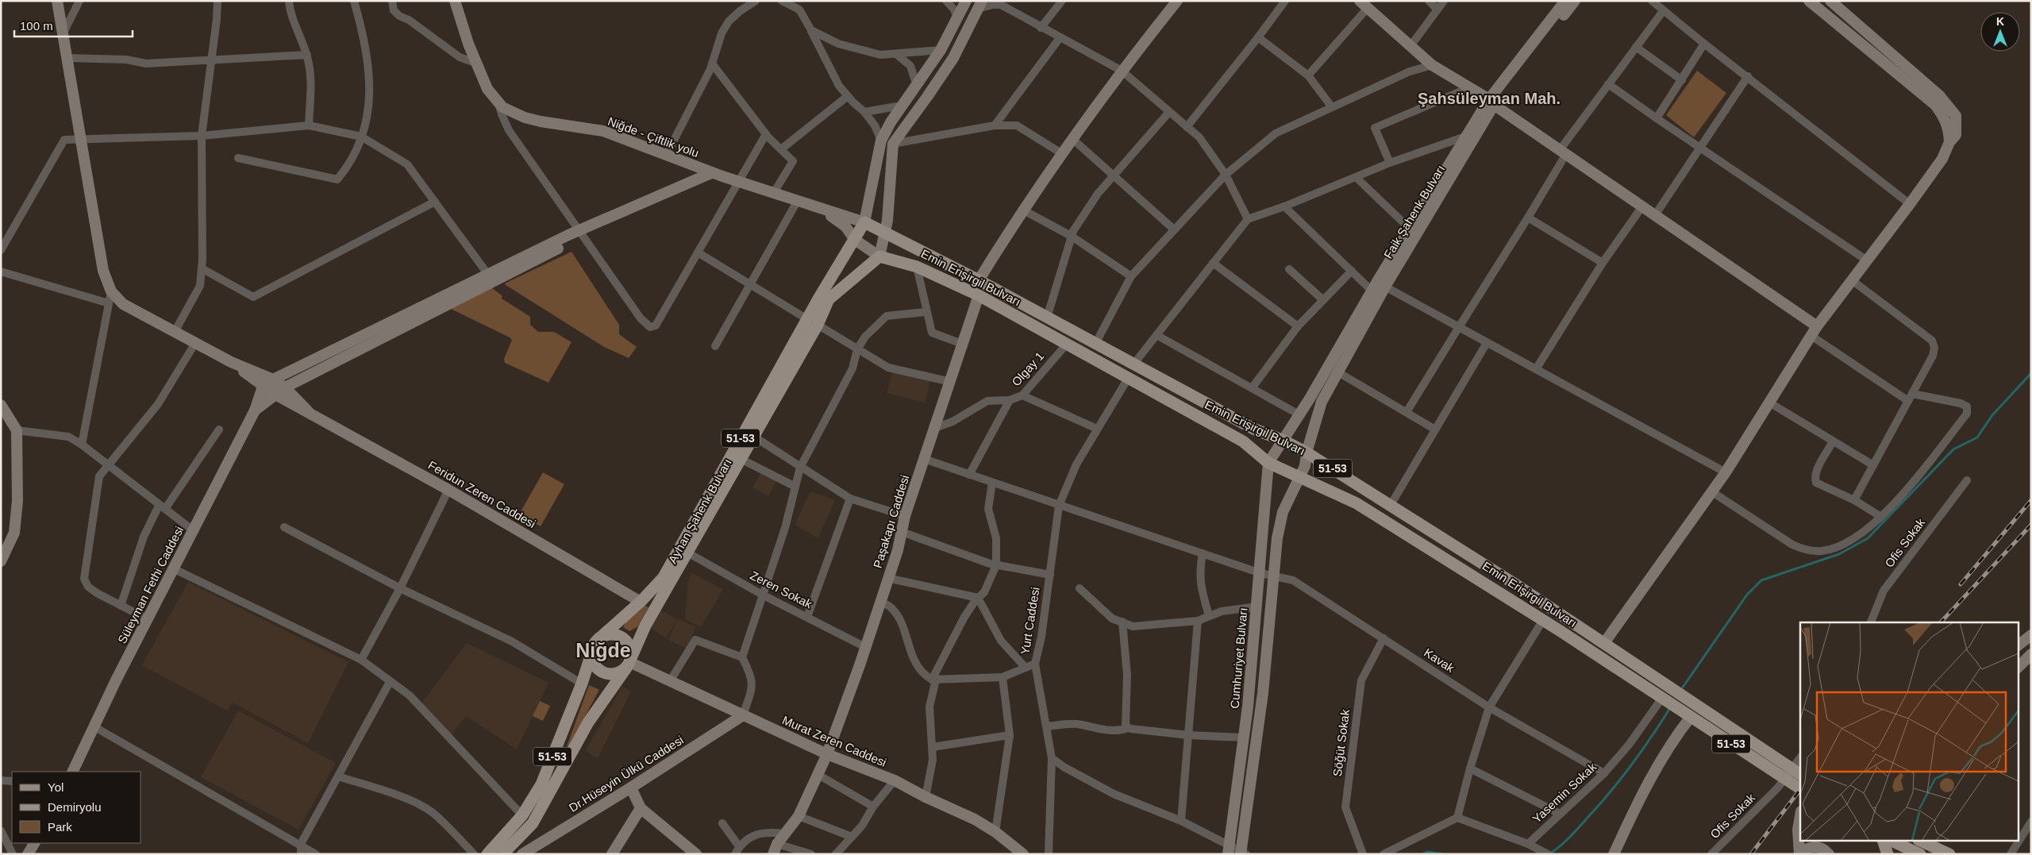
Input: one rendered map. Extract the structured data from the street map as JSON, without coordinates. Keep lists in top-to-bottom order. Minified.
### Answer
{"streets":{"main road":["Emin Erişirgil Bulvarı","51-53","Ayhan Şahenk Bulvarı"],"street":["Niğde - Çiftlik yolu","Faik Şahenk Bulvarı","Olgay 1","Feridun Zeren Caddesi","Paşakapı Caddesi","Ofis Sokak","Süleyman Fethi Caddesi","Zeren Sokak","Yurt Caddesi","Cumhuriyet Bulvarı","Kavak","Murat Zeren Caddesi","Söğüt Sokak","Dr.Hüseyin Ülkü Caddesi","Yasemin Sokak"]},"crossings":[["Faik Şahenk Bulvarı","Emin Erişirgil Bulvarı"],["Faik Şahenk Bulvarı","Cumhuriyet Bulvarı"],["Emin Erişirgil Bulvarı","Olgay 1"],["Emin Erişirgil Bulvarı","51-53"],["Emin Erişirgil Bulvarı","Ayhan Şahenk Bulvarı"],["Emin Erişirgil Bulvarı","Paşakapı Caddesi"],["Emin Erişirgil Bulvarı","Yurt Caddesi"],["Emin Erişirgil Bulvarı","Cumhuriyet Bulvarı"],["Emin Erişirgil Bulvarı","Yasemin Sokak"],["Olgay 1","Paşakapı Caddesi"],["51-53","Ayhan Şahenk Bulvarı"],["51-53","Murat Zeren Caddesi"],["51-53","Yasemin Sokak"],["Feridun Zeren Caddesi","Ayhan Şahenk Bulvarı"],["Feridun Zeren Caddesi","Süleyman Fethi Caddesi"],["Ayhan Şahenk Bulvarı","Zeren Sokak"],["Ayhan Şahenk Bulvarı","Murat Zeren Caddesi"],["Paşakapı Caddesi","Zeren Sokak"],["Paşakapı Caddesi","Kavak"],["Paşakapı Caddesi","Murat Zeren Caddesi"],["Yurt Caddesi","Kavak"],["Cumhuriyet Bulvarı","Kavak"],["Kavak","Söğüt Sokak"],["Kavak","Yasemin Sokak"],["Murat Zeren Caddesi","Dr.Hüseyin Ülkü Caddesi"]],"districts":["Şahsüleyman Mah.","Niğde"],"legend":["Yol","Demiryolu","Park"],"scale_bar":"100 m","north":"top"}
